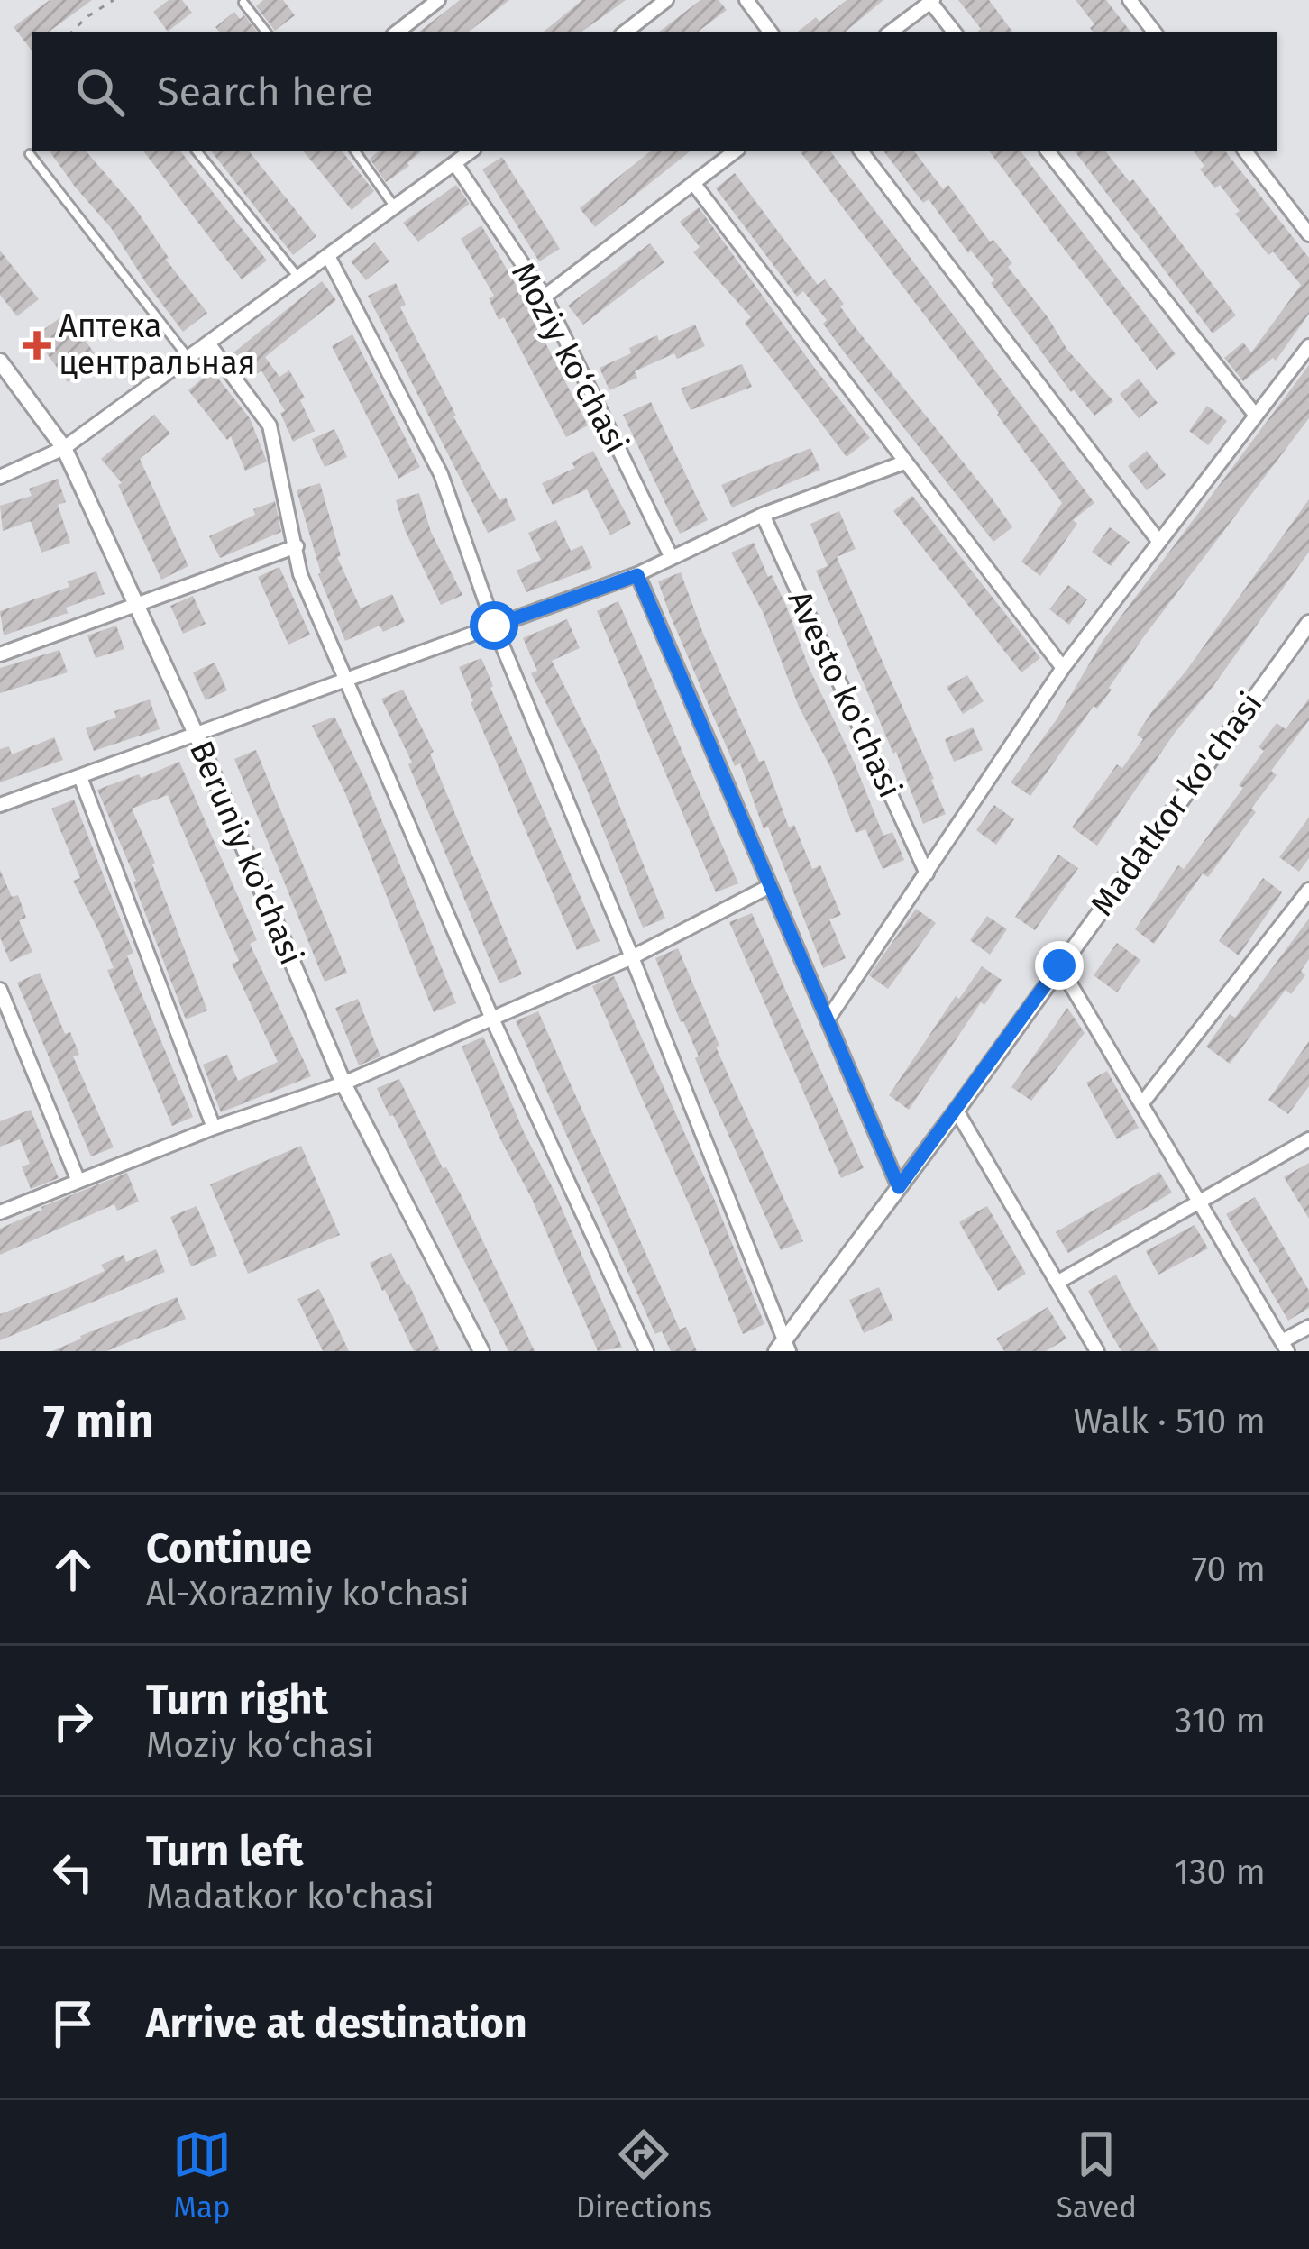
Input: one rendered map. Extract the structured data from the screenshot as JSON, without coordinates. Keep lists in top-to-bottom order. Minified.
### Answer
{"streets":{"street":["Moziy ko‘chasi","Avesto ko'chasi","Madatkor ko'chasi","Beruniy ko'chasi"]},"places":{"health":["Аптека центральная"]},"page":{"search":"Search here","heading":["7 min","Walk · 510 m"],"list":[["Continue","Al-Xorazmiy ko'chasi","70 m"],["Turn right","Moziy ko‘chasi","310 m"],["Turn left","Madatkor ko'chasi","130 m"],"Arrive at destination"],"nav":["Map","Directions","Saved"]}}
